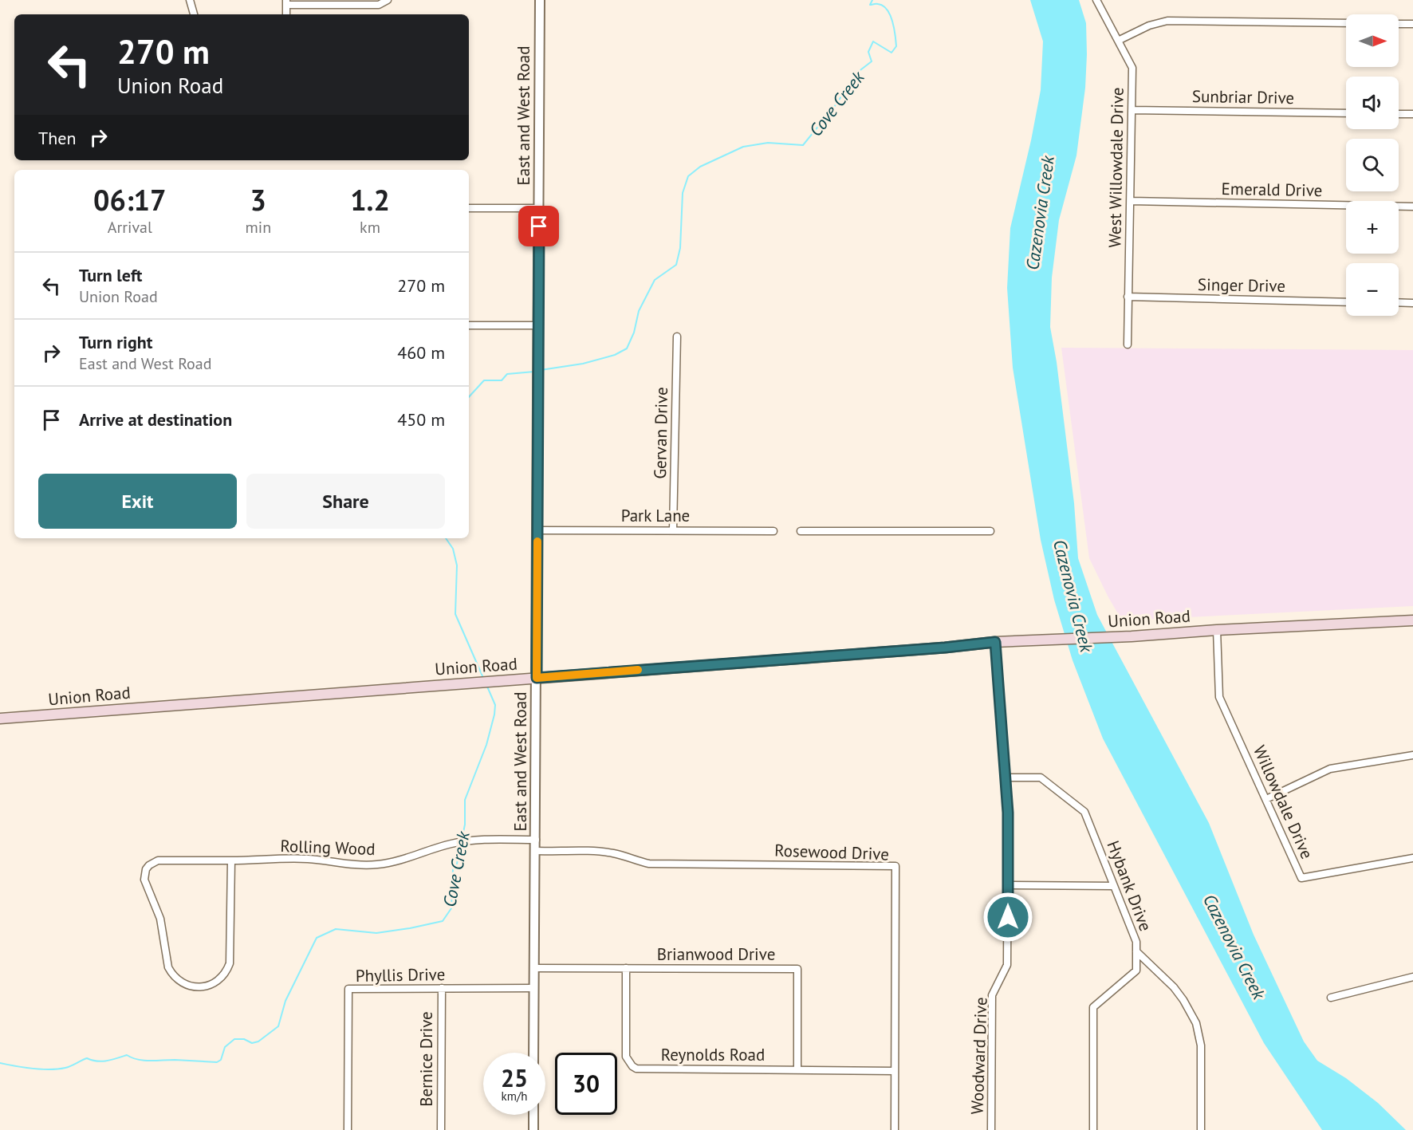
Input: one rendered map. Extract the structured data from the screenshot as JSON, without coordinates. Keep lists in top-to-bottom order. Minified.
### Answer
{"streets":{"main road":["Union Road"],"street":["Sunbriar Drive","East and West Road","West Willowdale Drive","Emerald Drive","Singer Drive","Gervan Drive","Park Lane","Willowdale Drive","Rolling Wood","Rosewood Drive","Hybank Drive","Brianwood Drive","Phyllis Drive","Reynolds Road","Woodward Drive","Bernice Drive"]},"crossings":[["Sunbriar Drive","West Willowdale Drive"],["East and West Road","Park Lane"],["East and West Road","Union Road"],["East and West Road","Rolling Wood"],["East and West Road","Rosewood Drive"],["East and West Road","Brianwood Drive"],["East and West Road","Phyllis Drive"],["West Willowdale Drive","Emerald Drive"],["West Willowdale Drive","Singer Drive"],["Gervan Drive","Park Lane"],["Union Road","Willowdale Drive"],["Union Road","Woodward Drive"],["Rosewood Drive","Reynolds Road"],["Hybank Drive","Woodward Drive"],["Brianwood Drive","Reynolds Road"],["Phyllis Drive","Bernice Drive"]],"water":["Cove Creek","Cazenovia Creek"],"north":"right","page":{"map_buttons":["+","−"],"turn":["270 m","Union Road"],"then":"Then","eta":["06:17","Arrival","3","min","1.2","km"],"list":[{"name":"Turn left","note":"Union Road","value":"270 m"},{"name":"Turn right","note":"East and West Road","value":"460 m"},{"name":"Arrive at destination","value":"450 m"}],"buttons":["Exit","Share"],"speed":"25 km/h","limit":"30"}}
